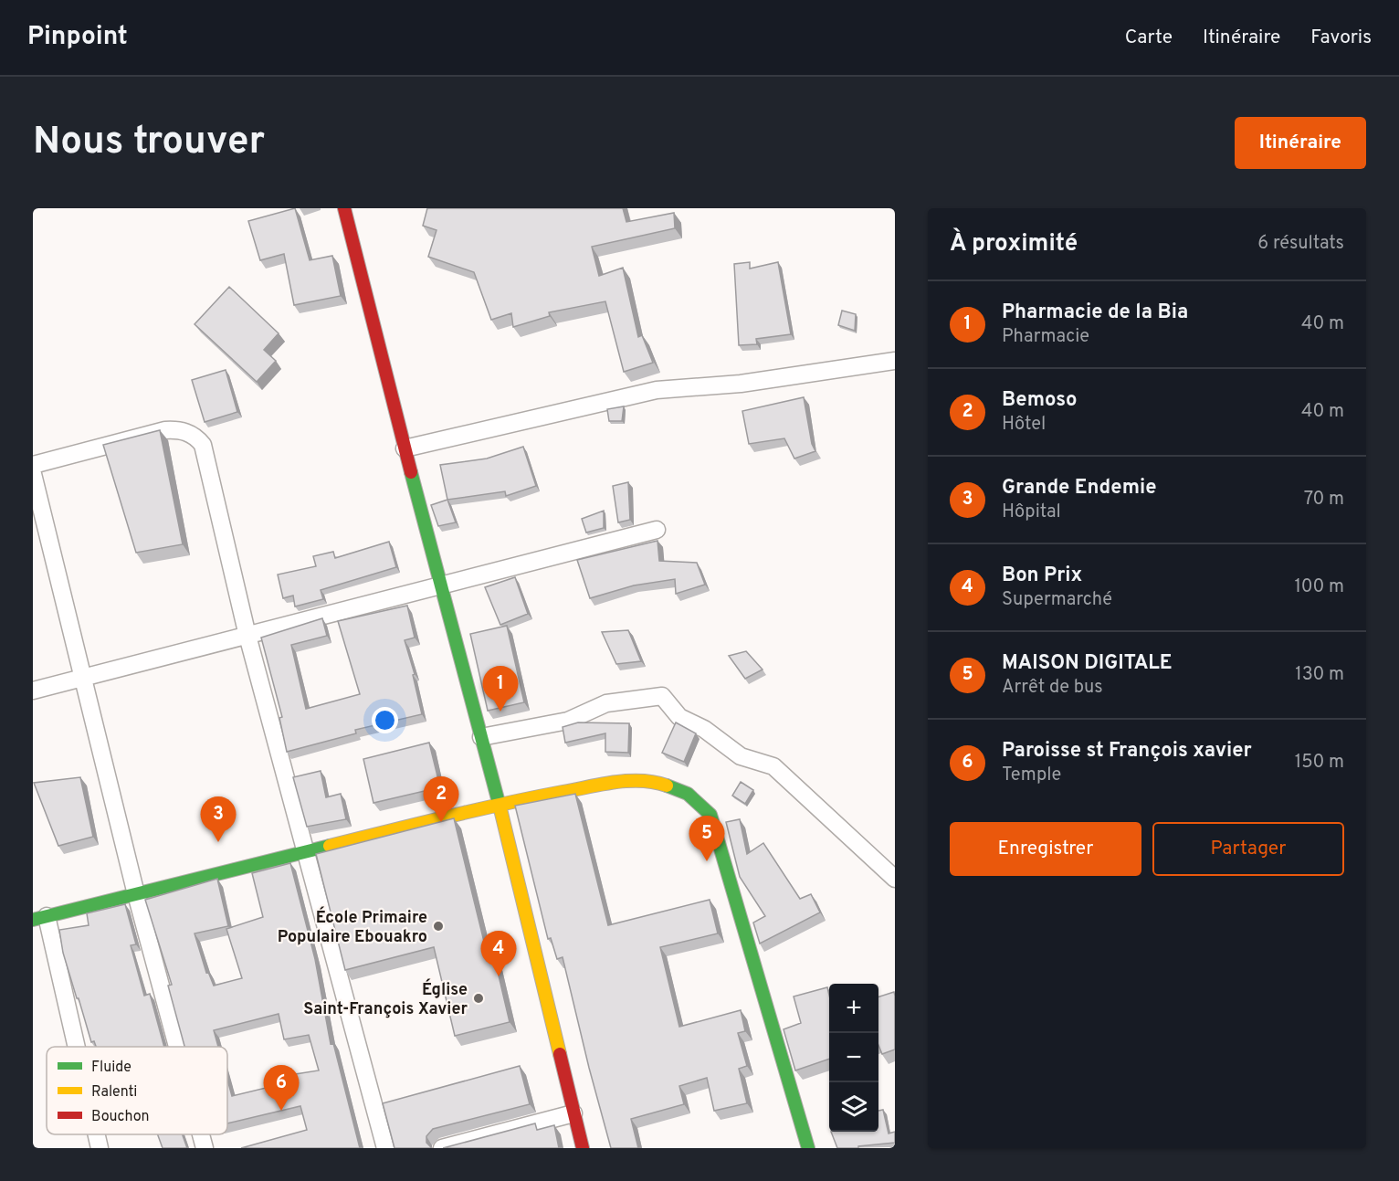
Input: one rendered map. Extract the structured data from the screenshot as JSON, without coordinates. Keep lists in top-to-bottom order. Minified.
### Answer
{"places":["École Primaire Populaire Ebouakro","Église Saint-François Xavier"],"legend":["Fluide","Ralenti","Bouchon"],"page":{"header":"Pinpoint","nav":["Carte","Itinéraire","Favoris"],"buttons":["Itinéraire",["Enregistrer","Partager"]],"title":"Nous trouver","heading":["À proximité","6 résultats"],"list":[{"mark":"1","name":"Pharmacie de la Bia","note":"Pharmacie","value":"40 m"},{"mark":"2","name":"Bemoso","note":"Hôtel","value":"40 m"},{"mark":"3","name":"Grande Endemie","note":"Hôpital","value":"70 m"},{"mark":"4","name":"Bon Prix","note":"Supermarché","value":"100 m"},{"mark":"5","name":"MAISON DIGITALE","note":"Arrêt de bus","value":"130 m"},{"mark":"6","name":"Paroisse st François xavier","note":"Temple","value":"150 m"}],"pins":["1","2","3","5","4","6"],"map_buttons":["+","−"]}}
